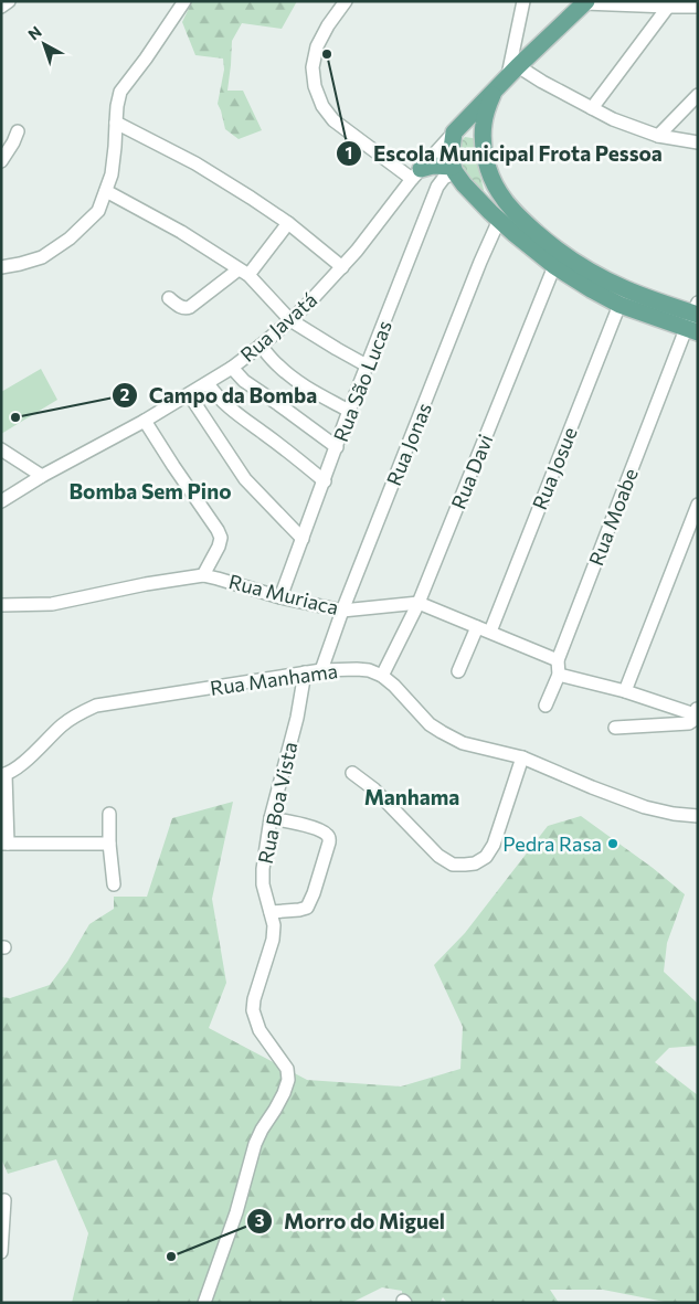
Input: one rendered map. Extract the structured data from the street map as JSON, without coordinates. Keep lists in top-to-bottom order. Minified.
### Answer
{"streets":{"street":["Rua Javatá","Rua São Lucas","Rua Jonas","Rua Josue","Rua Davi","Rua Moabe","Rua Muriaca","Rua Manhama","Rua Boa Vista"]},"crossings":[["Rua São Lucas","Rua Muriaca"],["Rua Jonas","Rua Muriaca"],["Rua Jonas","Rua Manhama"],["Rua Josue","Rua Muriaca"],["Rua Davi","Rua Muriaca"],["Rua Davi","Rua Manhama"],["Rua Moabe","Rua Muriaca"],["Rua Manhama","Rua Boa Vista"]],"districts":["Bomba Sem Pino","Manhama"],"places":["Escola Municipal Frota Pessoa","Campo da Bomba","Pedra Rasa","Morro do Miguel"],"north":"top left"}
